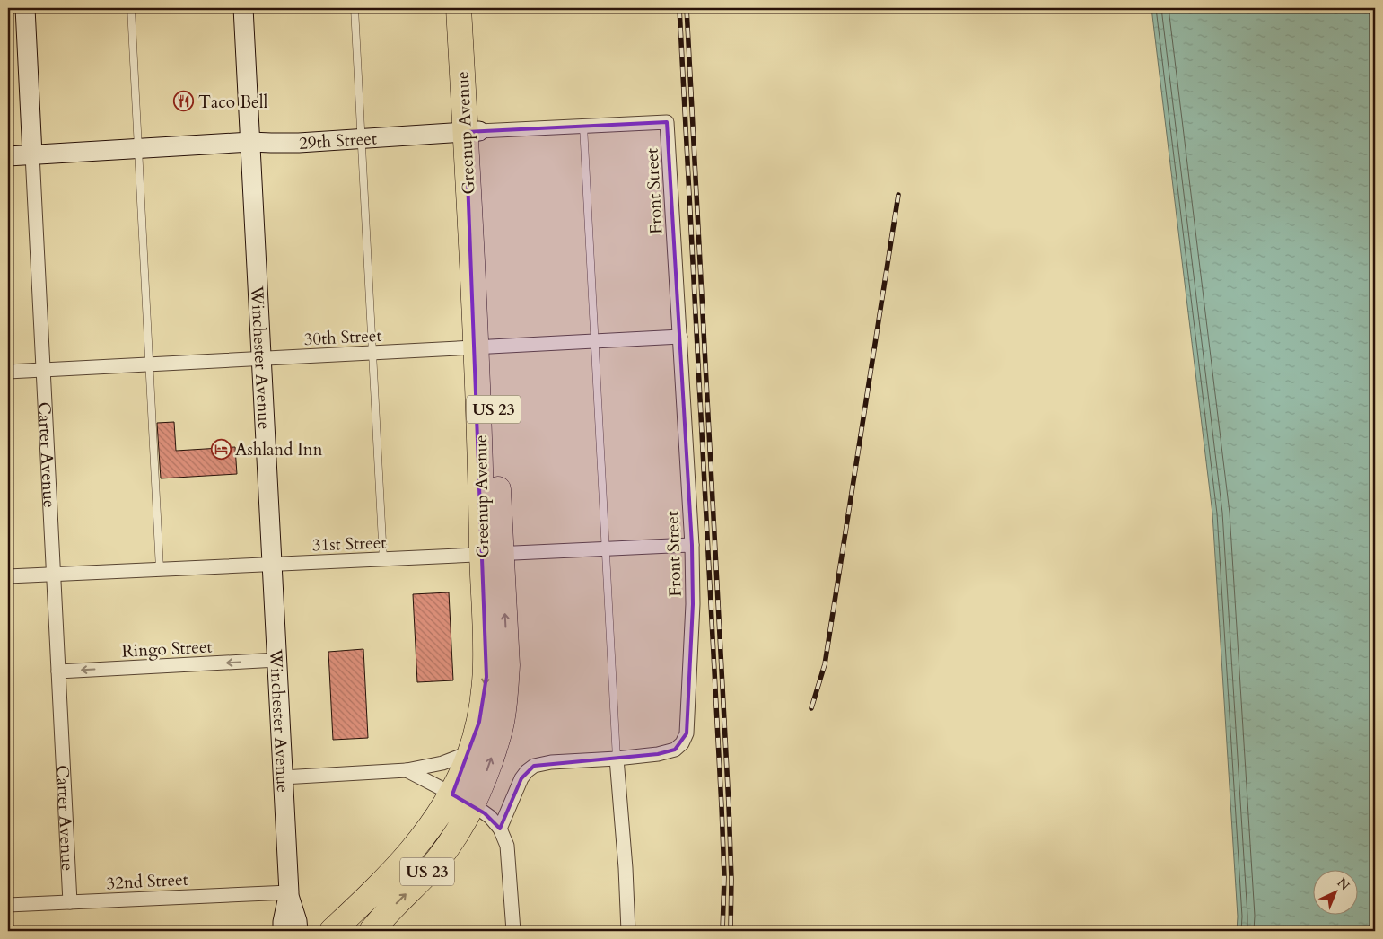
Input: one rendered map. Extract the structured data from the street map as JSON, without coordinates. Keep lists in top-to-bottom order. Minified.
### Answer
{"streets":{"highway":["Greenup Avenue","US 23"],"main road":["29th Street","Winchester Avenue","Carter Avenue"],"street":["Front Street","30th Street","31st Street","Ringo Street","32nd Street"]},"crossings":[["Greenup Avenue","29th Street"],["Greenup Avenue","30th Street"],["Greenup Avenue","US 23"],["Greenup Avenue","31st Street"],["29th Street","Front Street"],["29th Street","Winchester Avenue"],["29th Street","Carter Avenue"],["Front Street","30th Street"],["Front Street","31st Street"],["30th Street","Winchester Avenue"],["30th Street","Carter Avenue"],["Winchester Avenue","31st Street"],["Winchester Avenue","Ringo Street"],["Winchester Avenue","32nd Street"],["Carter Avenue","31st Street"],["Carter Avenue","Ringo Street"],["Carter Avenue","32nd Street"]],"one_way":["Ringo Street"],"places":{"restaurant":["Taco Bell"],"hotel":["Ashland Inn"]},"north":"top right"}
